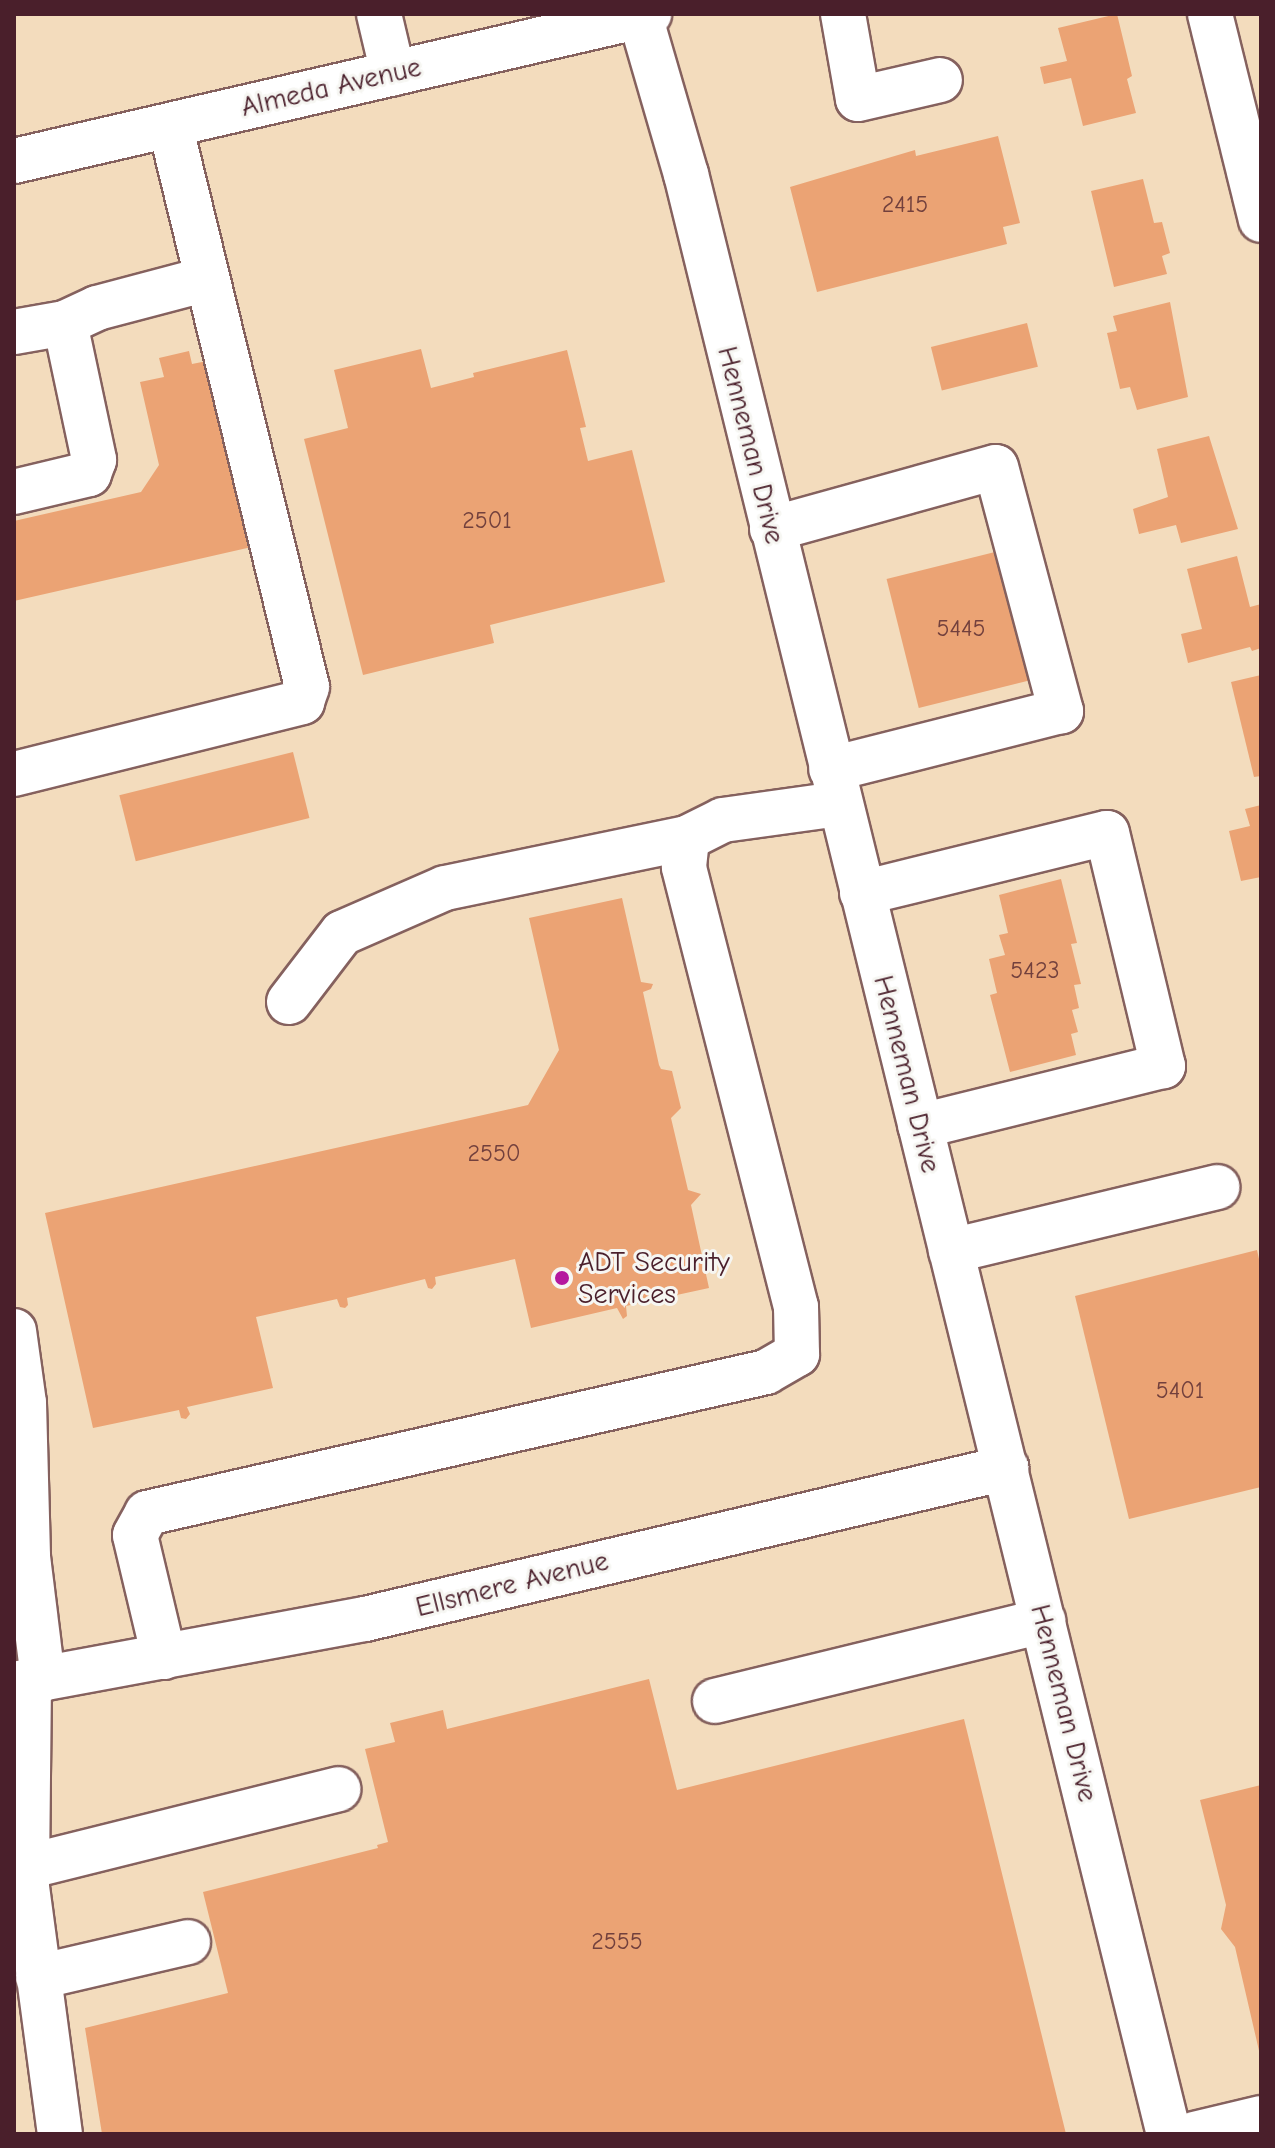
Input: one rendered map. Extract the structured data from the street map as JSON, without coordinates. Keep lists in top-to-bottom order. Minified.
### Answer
{"streets":{"street":["Almeda Avenue","Henneman Drive","Ellsmere Avenue"]},"crossings":[["Almeda Avenue","Henneman Drive"],["Henneman Drive","Ellsmere Avenue"]],"places":["ADT Security Services"],"house_numbers":["2415","2501","5445","5423","2550","5401","2555"]}
